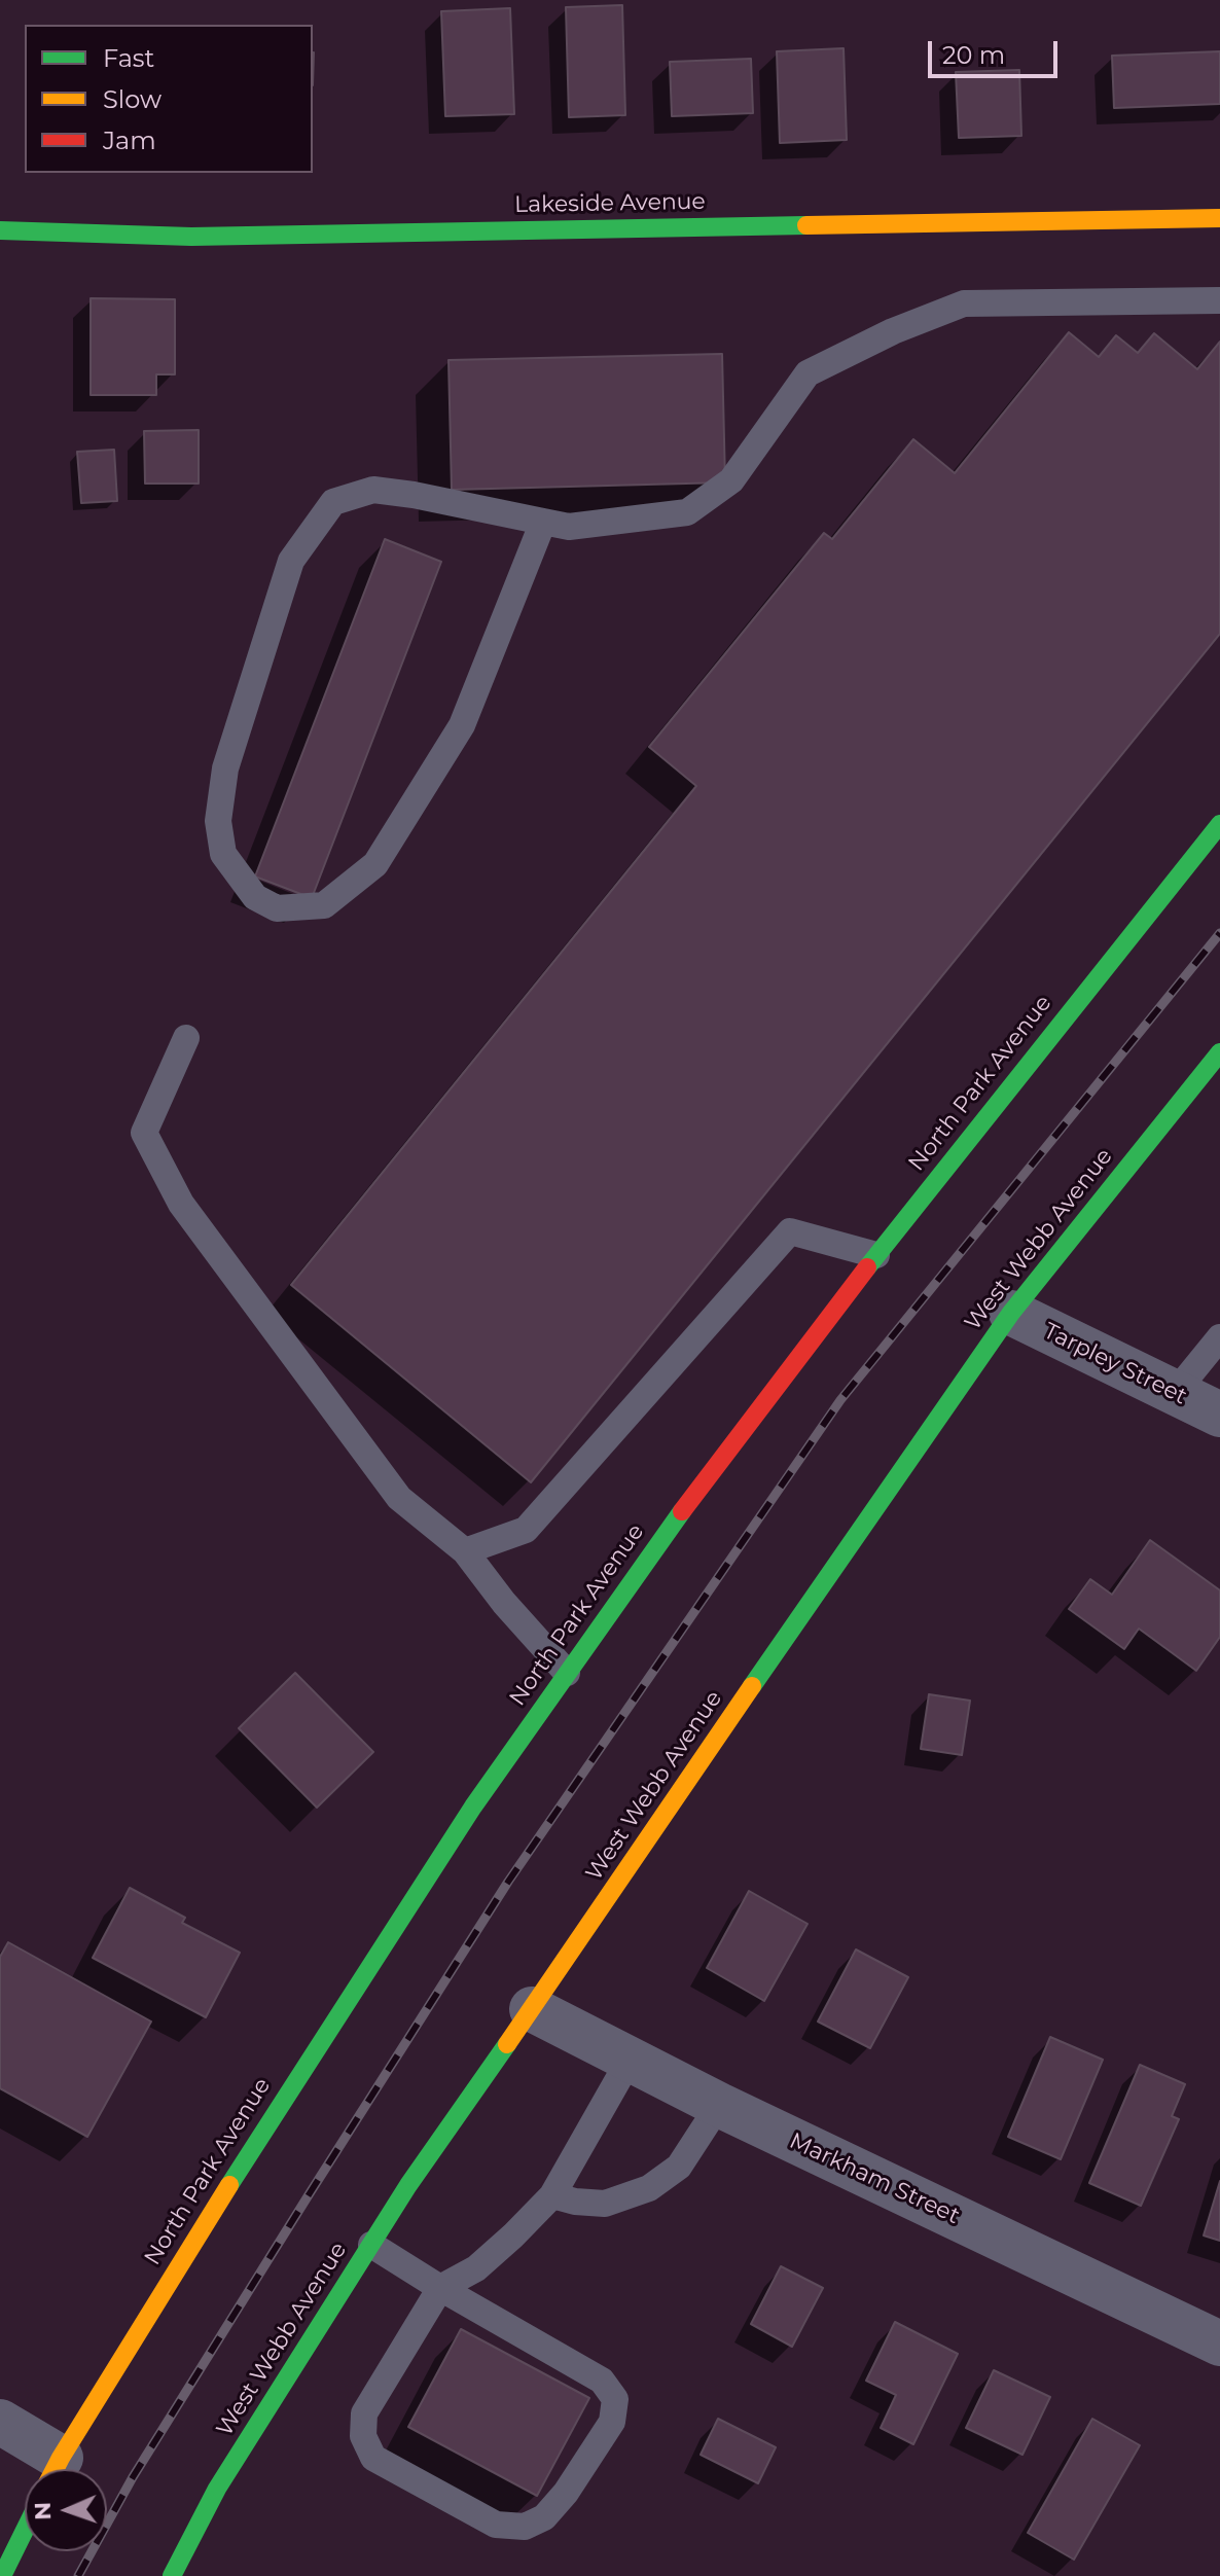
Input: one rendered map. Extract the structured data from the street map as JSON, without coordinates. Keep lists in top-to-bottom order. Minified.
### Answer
{"streets":{"main road":["Lakeside Avenue","North Park Avenue","West Webb Avenue"],"street":["Tarpley Street","Markham Street"]},"crossings":[["West Webb Avenue","Tarpley Street"],["West Webb Avenue","Markham Street"]],"legend":["Fast","Slow","Jam"],"scale_bar":"20 m","north":"left"}
